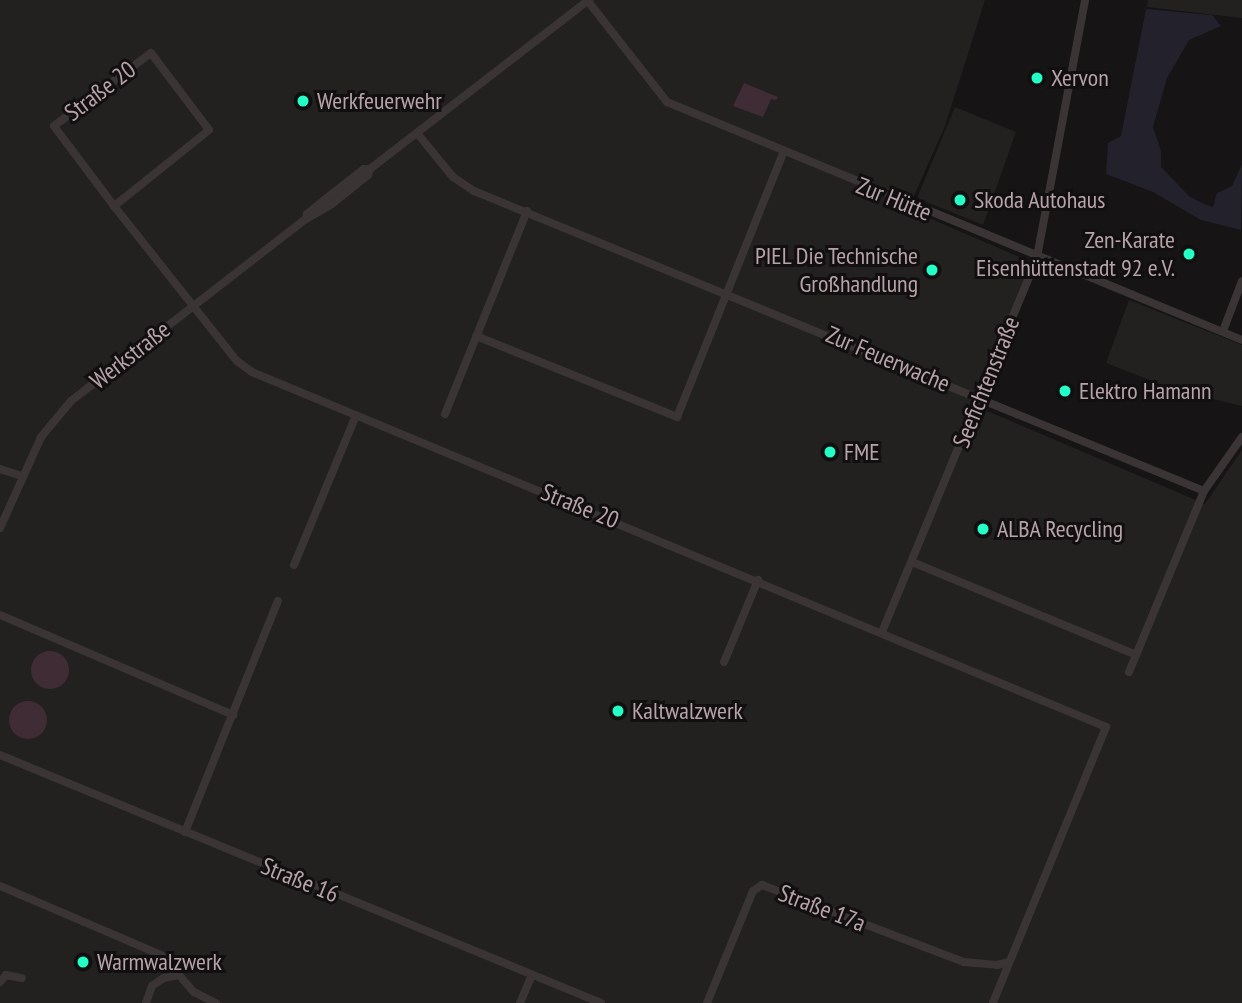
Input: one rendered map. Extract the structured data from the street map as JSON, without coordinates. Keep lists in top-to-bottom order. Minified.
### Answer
{"streets":{"street":["Straße 20","Zur Hütte","Werkstraße","Zur Feuerwache","Seefichtenstraße","Straße 16","Straße 17a"]},"crossings":[["Straße 20","Werkstraße"],["Straße 20","Seefichtenstraße"],["Straße 20","Straße 17a"],["Zur Hütte","Werkstraße"],["Zur Hütte","Seefichtenstraße"],["Werkstraße","Zur Feuerwache"],["Zur Feuerwache","Seefichtenstraße"]],"places":["Xervon","Werkfeuerwehr","Skoda Autohaus","Zen-Karate Eisenhüttenstadt 92 e.V.","PIEL Die Technische Großhandlung","Elektro Hamann","FME","ALBA Recycling","Kaltwalzwerk","Warmwalzwerk"]}
